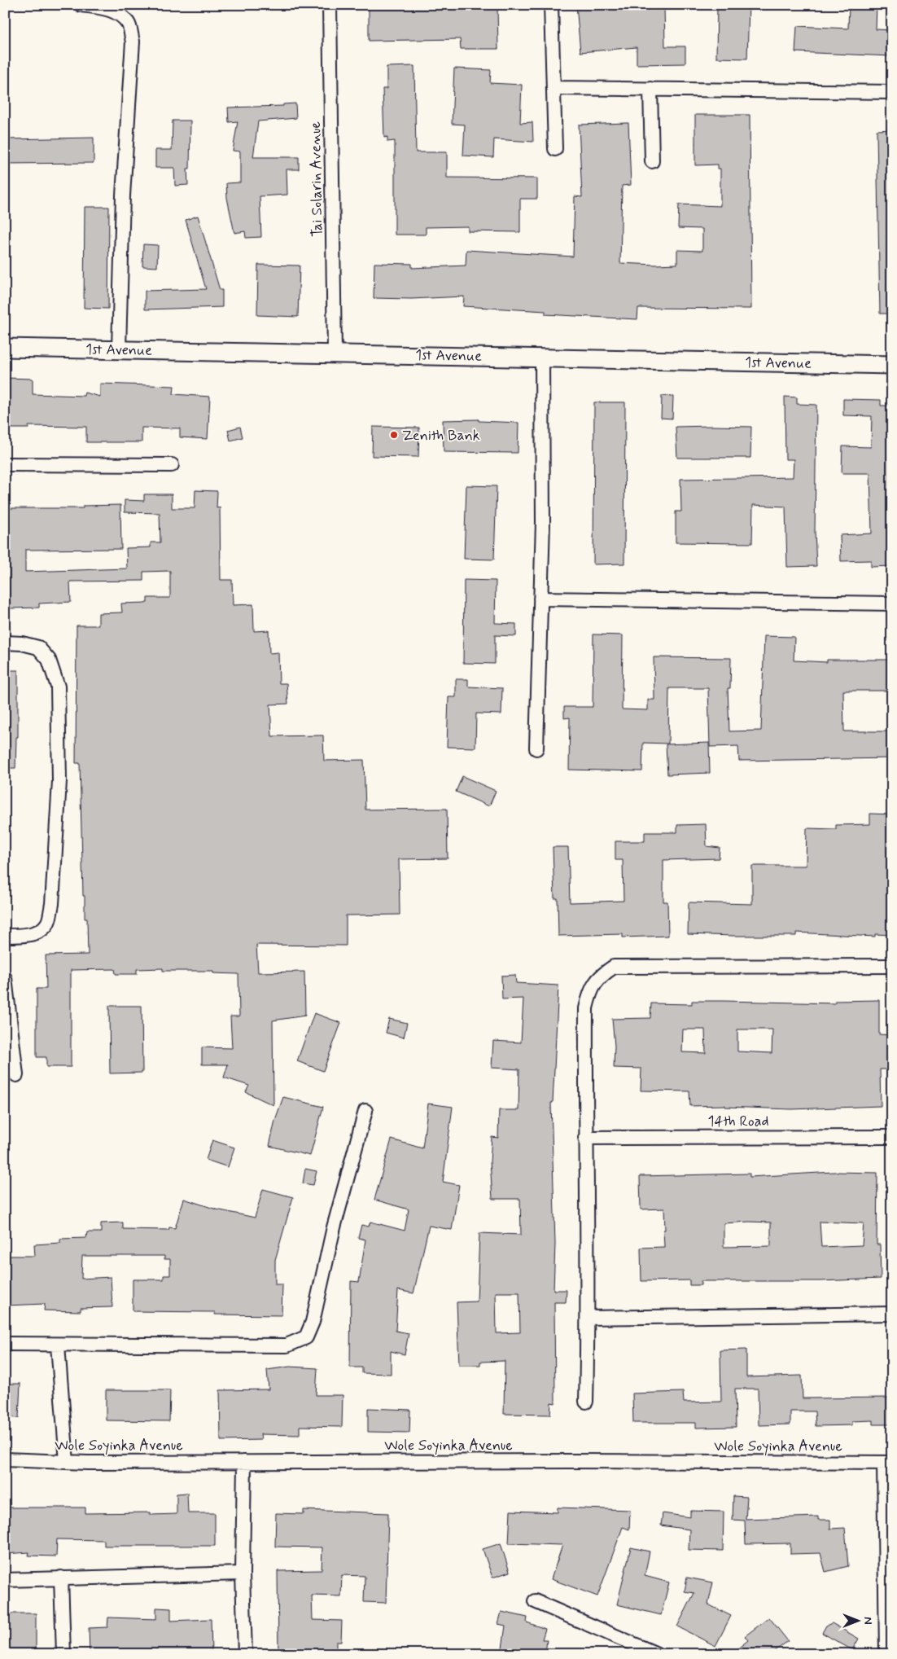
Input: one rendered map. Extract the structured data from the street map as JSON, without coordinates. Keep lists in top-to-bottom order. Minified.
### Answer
{"streets":{"street":["Tai Solarin Avenue","1st Avenue","14th Road","Wole Soyinka Avenue"]},"crossings":[["Tai Solarin Avenue","1st Avenue"]],"places":["Zenith Bank"],"north":"right"}
